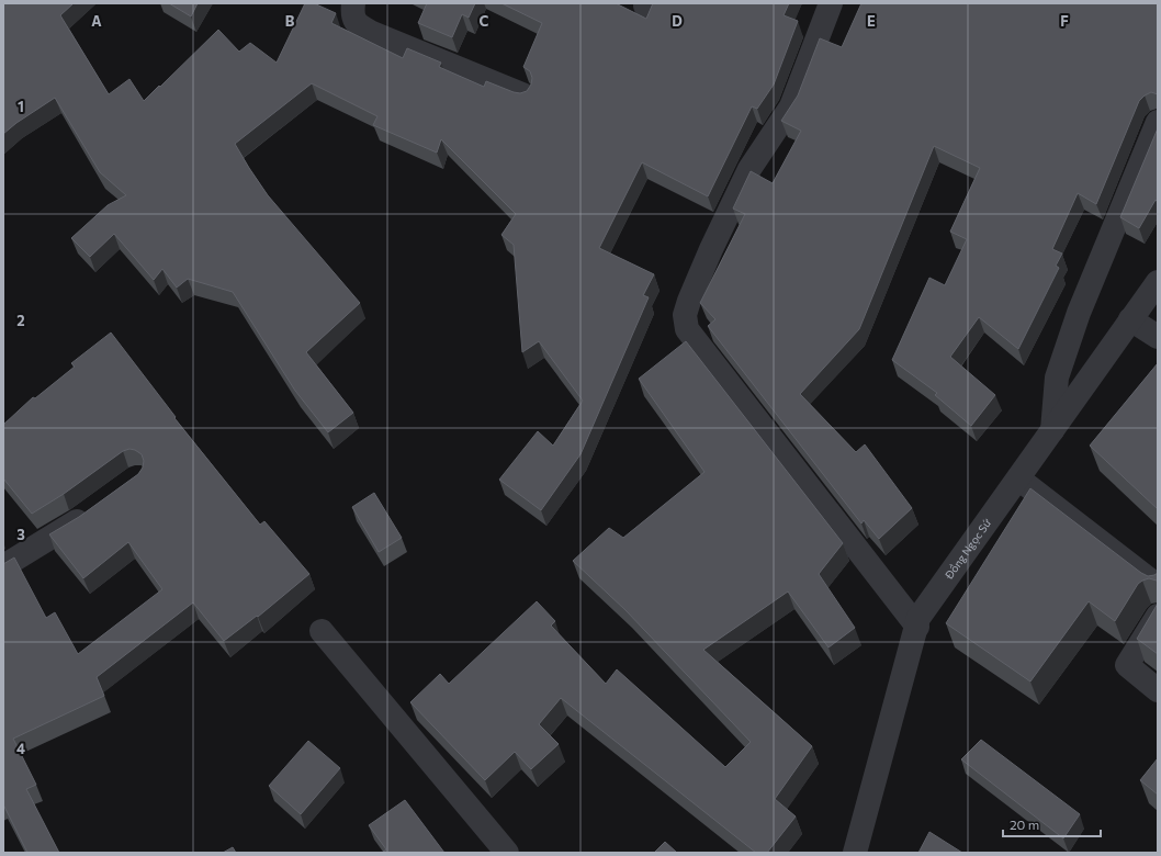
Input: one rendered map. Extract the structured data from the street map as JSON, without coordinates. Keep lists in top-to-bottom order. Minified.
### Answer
{"streets":{"street":["Đồng Ngọc Sứ"]},"scale_bar":"20 m","grid":{"columns":["A","B","C","D","E","F"],"rows":["1","2","3","4"]}}
